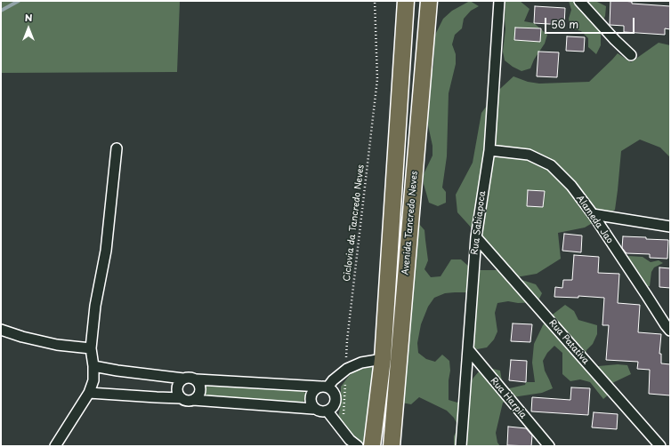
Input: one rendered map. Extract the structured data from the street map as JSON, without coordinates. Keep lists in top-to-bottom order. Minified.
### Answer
{"streets":{"main road":["Avenida Tancredo Neves"],"street":["Alameda Jao","Rua Sabiapoca","Rua Patativa","Rua Harpia"],"path":["Ciclovia da Tancredo Neves"]},"crossings":[["Alameda Jao","Rua Sabiapoca"],["Rua Sabiapoca","Rua Patativa"],["Rua Sabiapoca","Rua Harpia"]],"scale_bar":"50 m","north":"top"}
